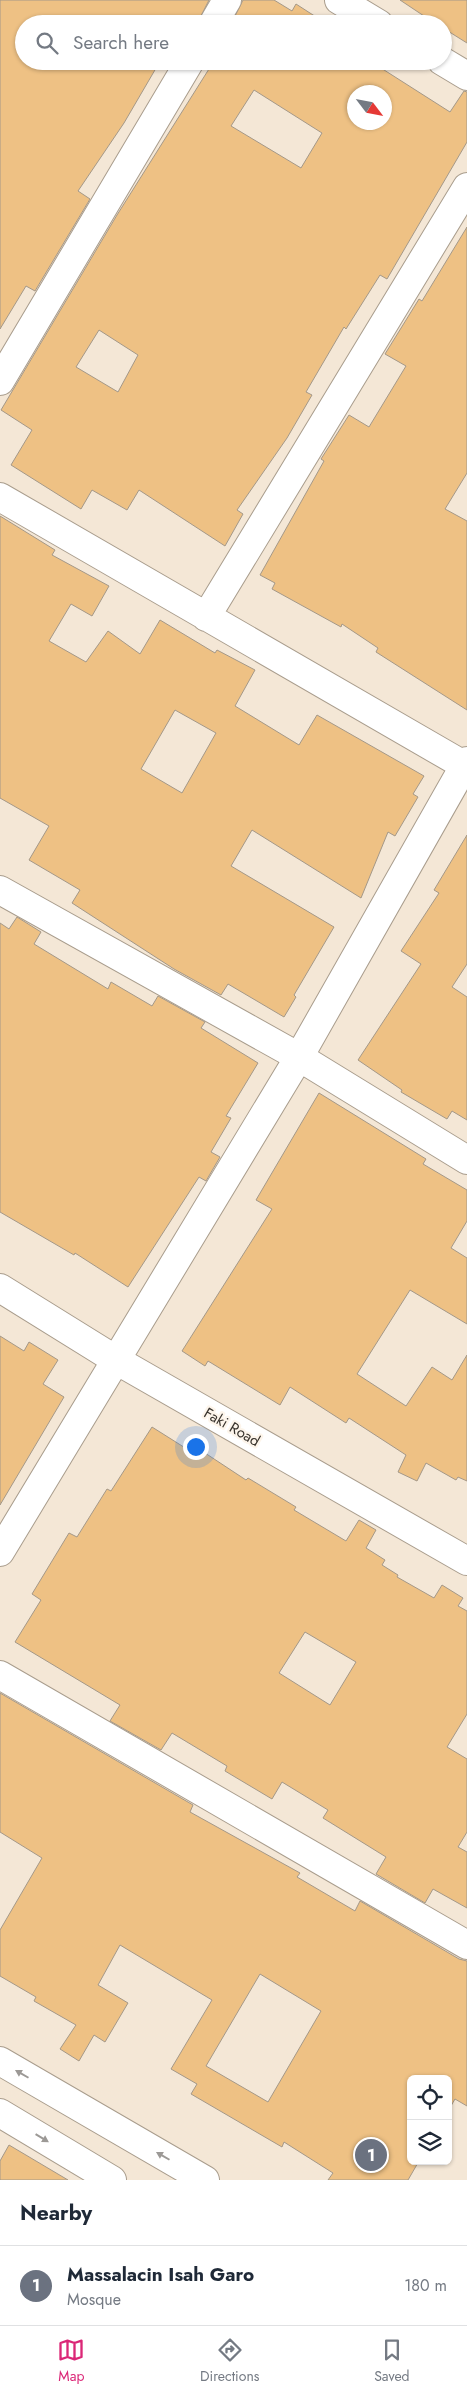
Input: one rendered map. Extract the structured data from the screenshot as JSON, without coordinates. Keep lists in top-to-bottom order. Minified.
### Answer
{"streets":{"street":["Faki Road"]},"north":"bottom right","page":{"search":"Search here","pins":"1","heading":"Nearby","list":[{"mark":"1","name":"Massalacin Isah Garo","note":"Mosque","value":"180 m"}],"nav":["Map","Directions","Saved"]}}
